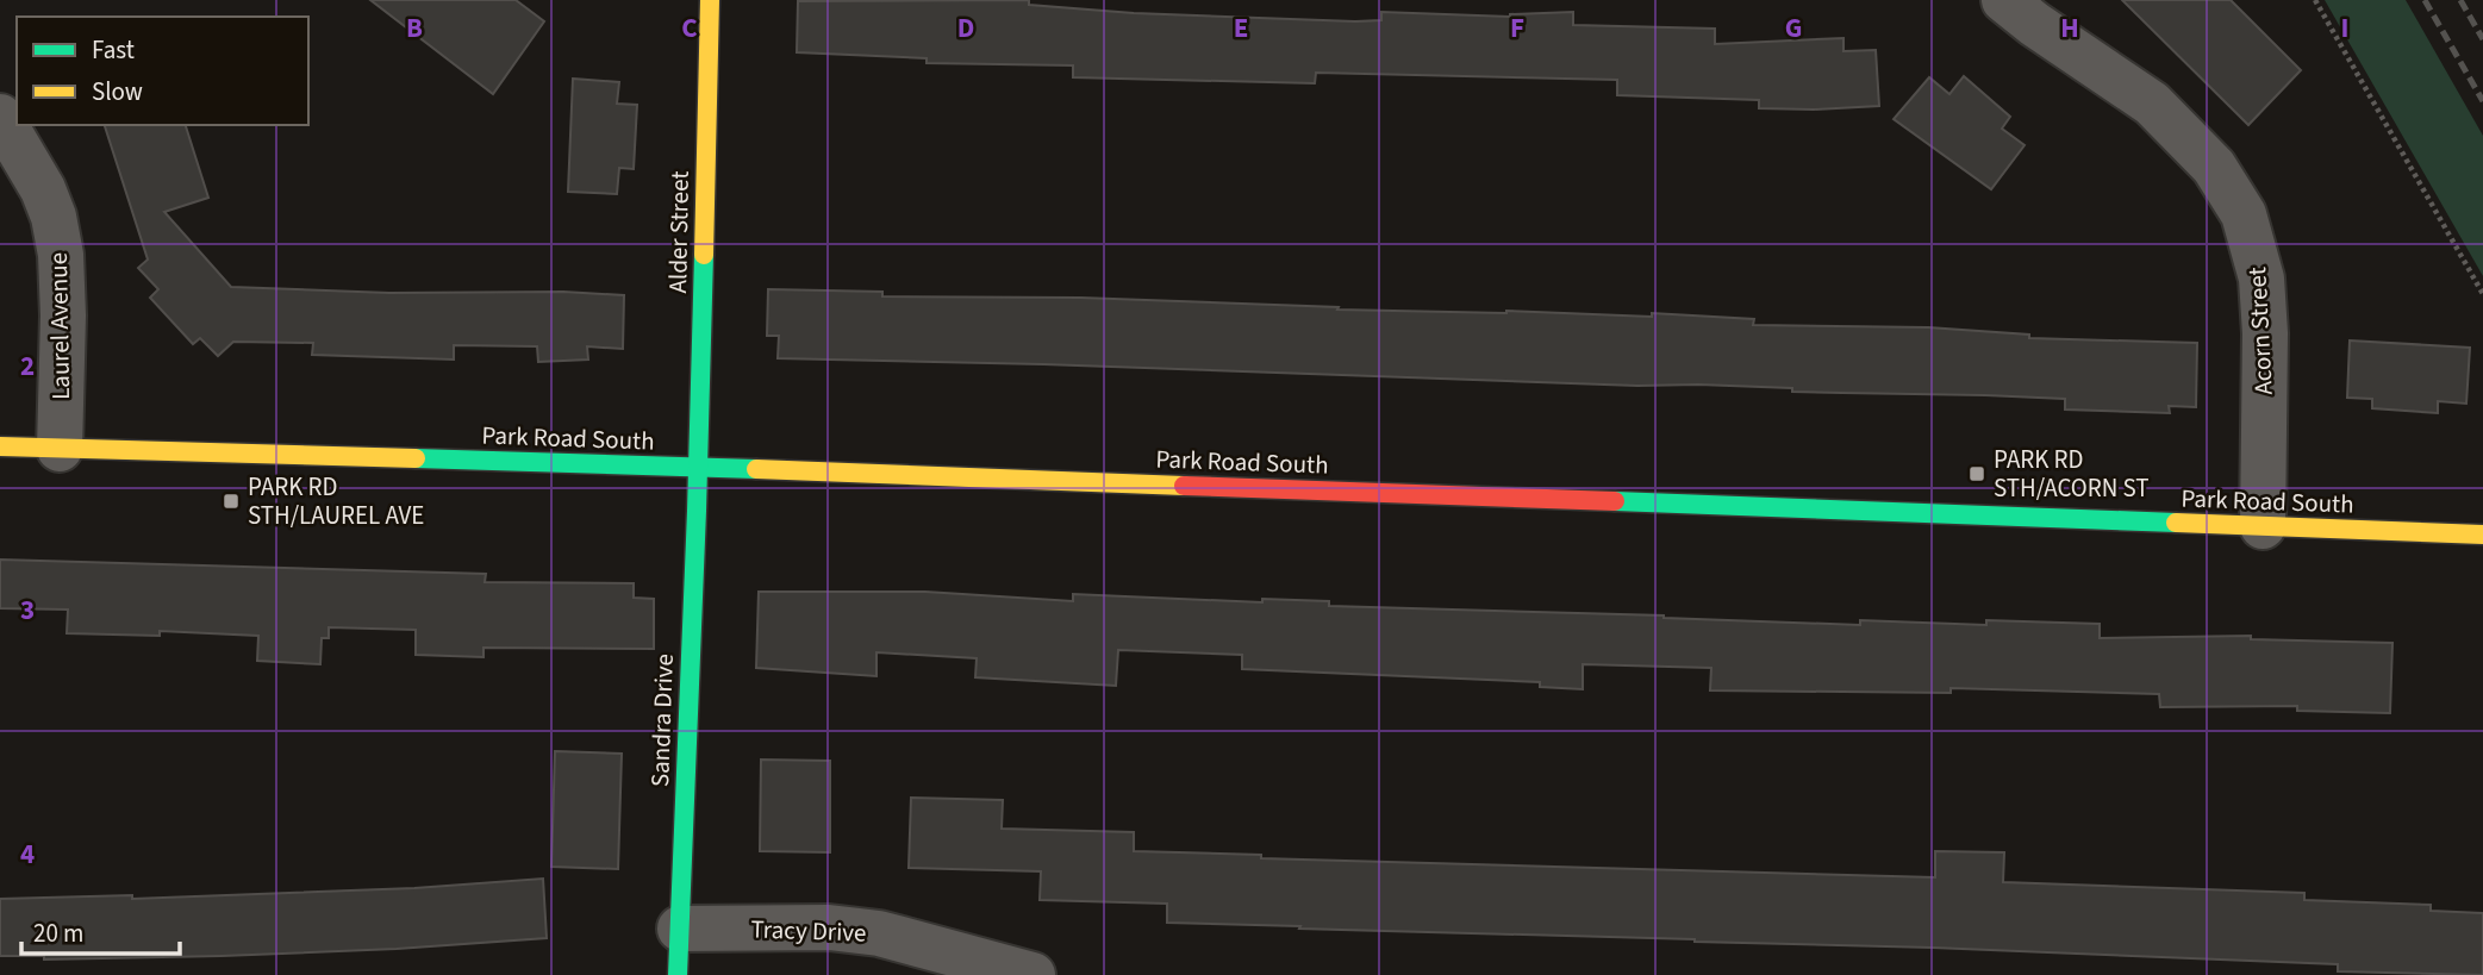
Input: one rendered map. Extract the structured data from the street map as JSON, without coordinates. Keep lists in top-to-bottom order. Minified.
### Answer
{"streets":{"street":["Alder Street","Laurel Avenue","Acorn Street","Park Road South","Sandra Drive","Tracy Drive"]},"crossings":[["Alder Street","Park Road South"],["Alder Street","Sandra Drive"],["Laurel Avenue","Park Road South"],["Acorn Street","Park Road South"],["Park Road South","Sandra Drive"],["Sandra Drive","Tracy Drive"]],"places":{"transit":["PARK RD STH/ACORN ST","PARK RD STH/LAUREL AVE"]},"legend":["Fast","Slow"],"scale_bar":"20 m","grid":{"columns":["B","C","D","E","F","G","H","I"],"rows":["2","3","4"]}}
